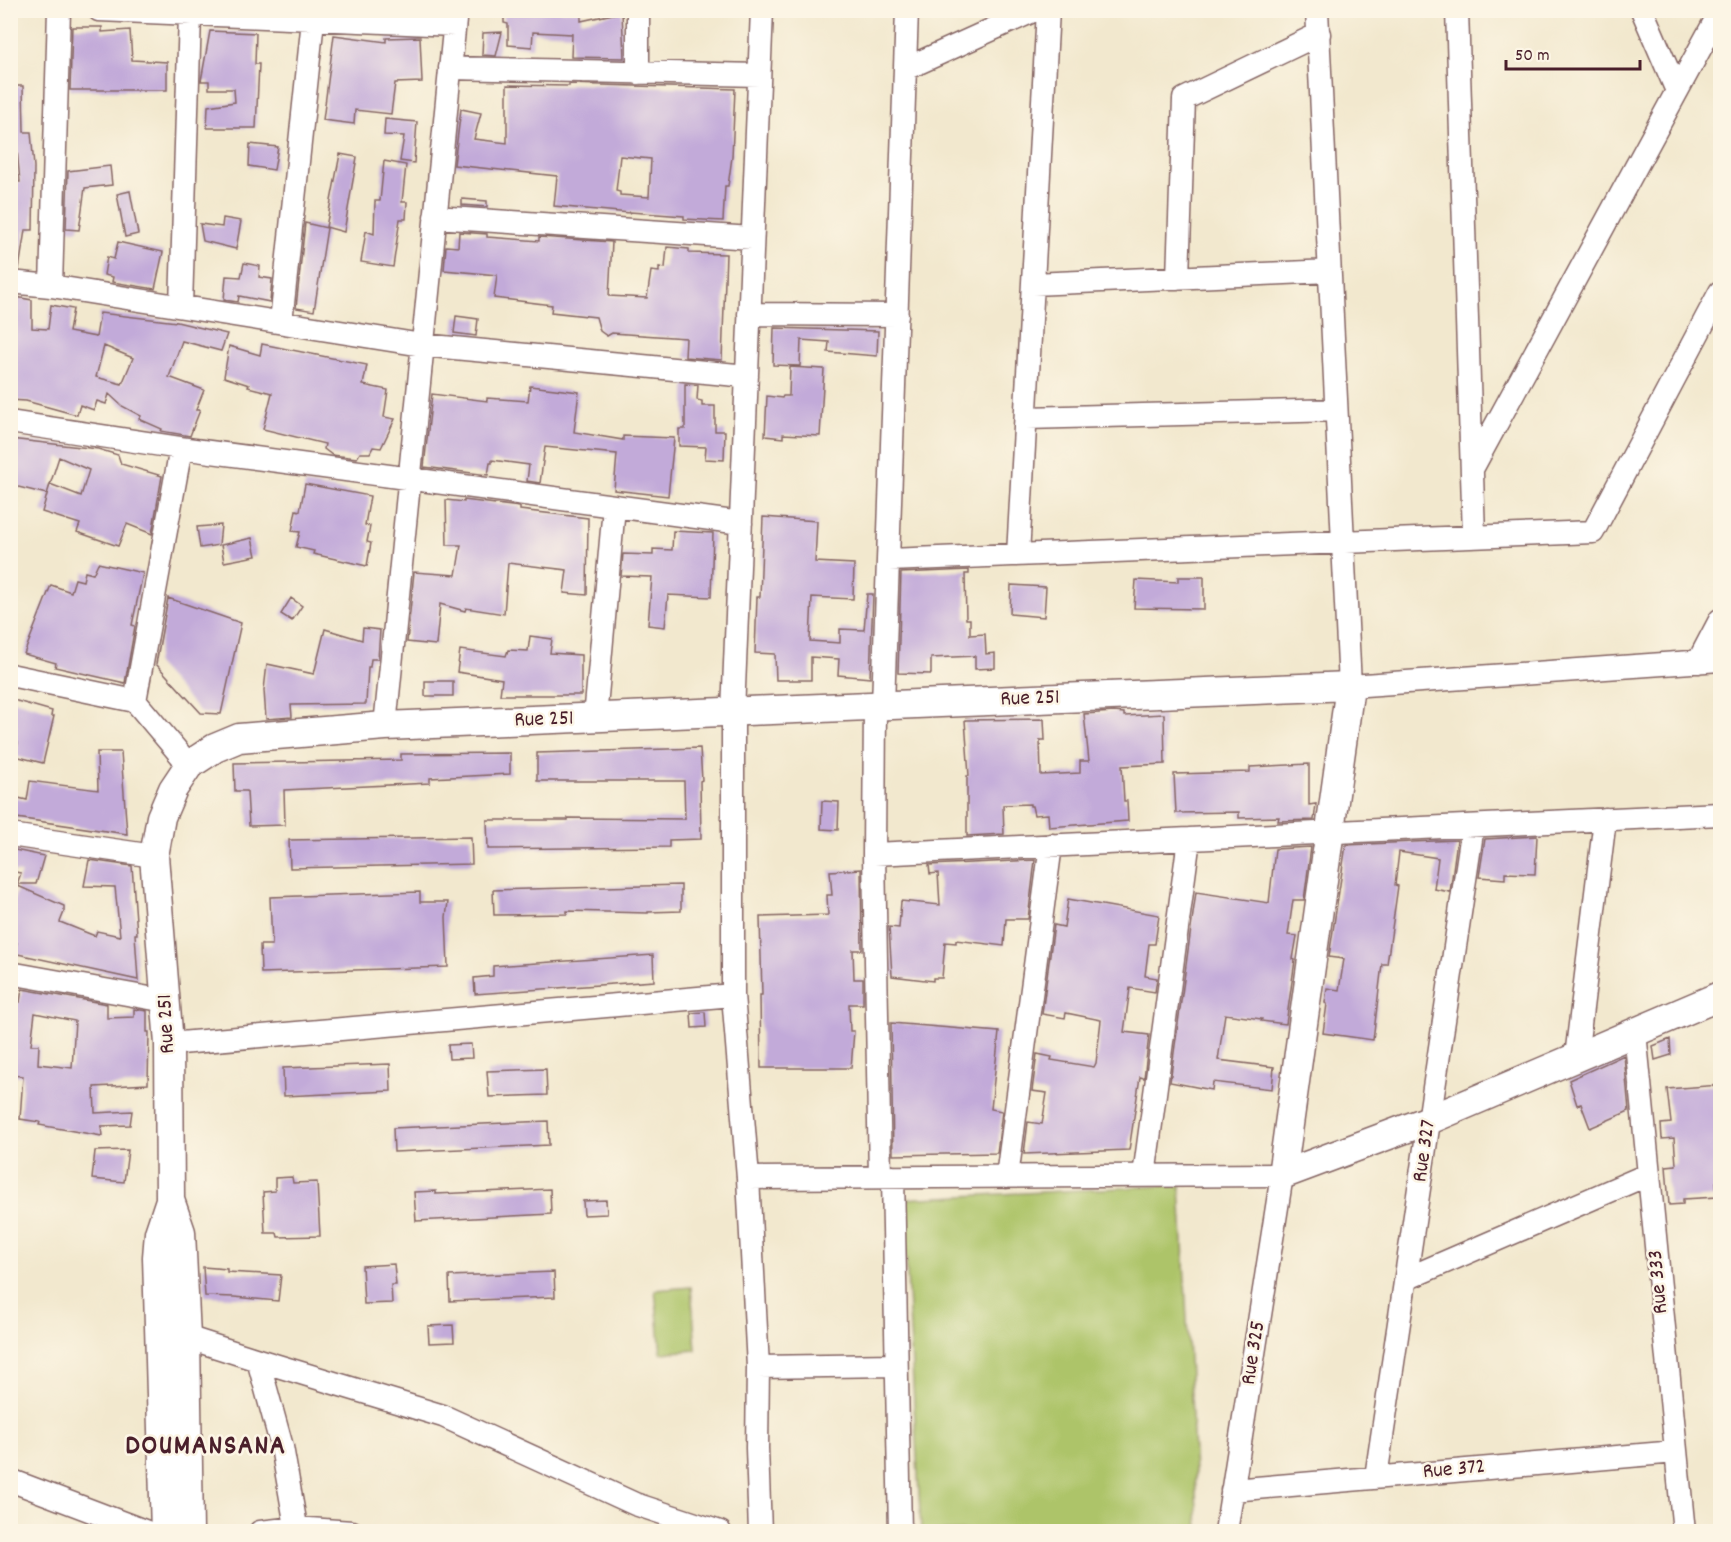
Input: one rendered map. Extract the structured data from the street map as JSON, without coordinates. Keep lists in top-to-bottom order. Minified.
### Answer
{"streets":{"main road":["Rue 251"],"street":["Rue 327","Rue 333","Rue 325","Rue 372"]},"crossings":[["Rue 327","Rue 372"],["Rue 333","Rue 372"],["Rue 325","Rue 372"]],"districts":["DOUMANSANA"],"scale_bar":"50 m"}
